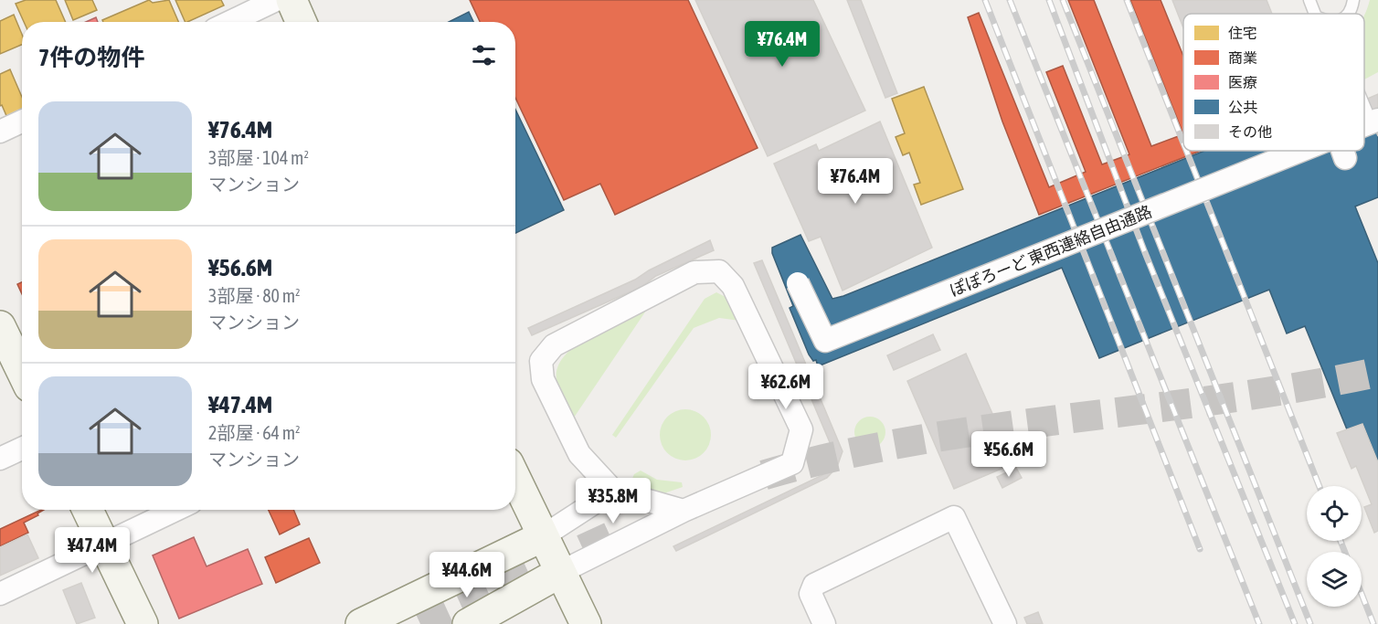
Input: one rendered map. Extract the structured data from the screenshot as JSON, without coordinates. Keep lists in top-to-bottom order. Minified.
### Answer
{"streets":{"street":["ぽぽろーど 東西連絡自由通路"]},"legend":["住宅","商業","医療","公共","その他"],"page":{"price":["¥76.4M","¥76.4M","¥62.6M","¥56.6M","¥35.8M","¥47.4M","¥44.6M"],"heading":"7件の物件","list":[{"name":"¥76.4M","note":"3部屋 · 104 m² · マンション"},{"name":"¥56.6M","note":"3部屋 · 80 m² · マンション"},{"name":"¥47.4M","note":"2部屋 · 64 m² · マンション"}]}}
